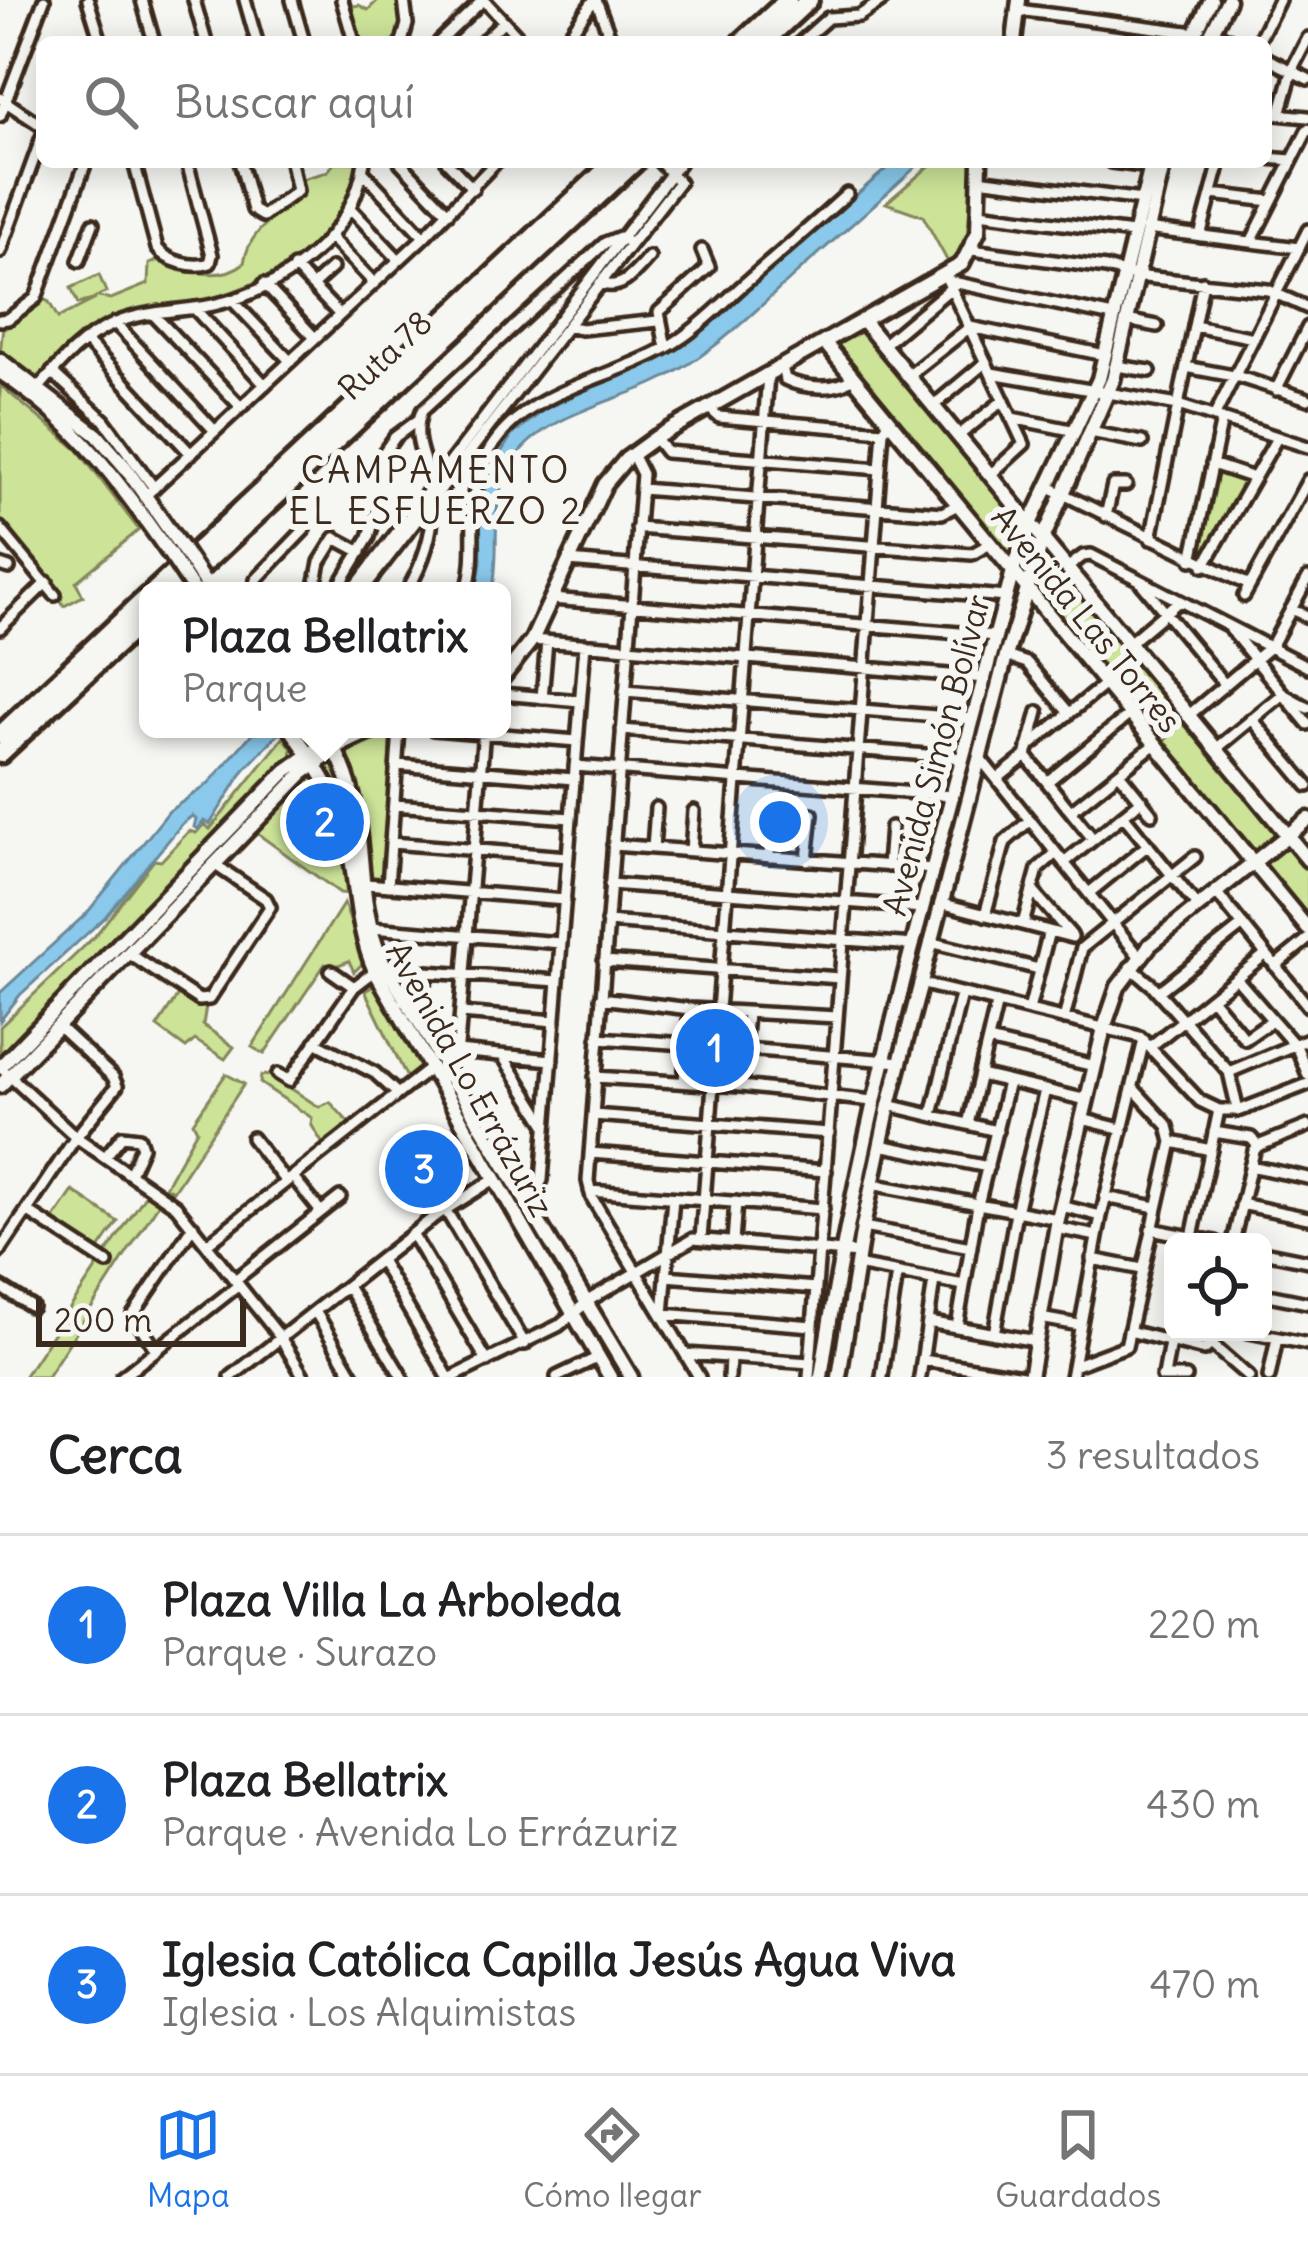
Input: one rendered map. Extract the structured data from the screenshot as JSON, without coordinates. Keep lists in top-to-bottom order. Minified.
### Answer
{"streets":{"highway":["Ruta 78"],"main road":["Avenida Las Torres","Avenida Simón Bolívar","Avenida Lo Errázuriz"]},"crossings":[["Avenida Las Torres","Avenida Simón Bolívar"]],"districts":["CAMPAMENTO EL ESFUERZO 2"],"scale_bar":"200 m","page":{"search":"Buscar aquí","popup":["Plaza Bellatrix","Parque"],"pins":["2","1","3"],"scale":"200 m","heading":["Cerca","3 resultados"],"list":[{"mark":"1","name":"Plaza Villa La Arboleda","note":"Parque · Surazo","value":"220 m"},{"mark":"2","name":"Plaza Bellatrix","note":"Parque · Avenida Lo Errázuriz","value":"430 m"},{"mark":"3","name":"Iglesia Católica Capilla Jesús Agua Viva","note":"Iglesia · Los Alquimistas","value":"470 m"}],"nav":["Mapa","Cómo llegar","Guardados"]}}
